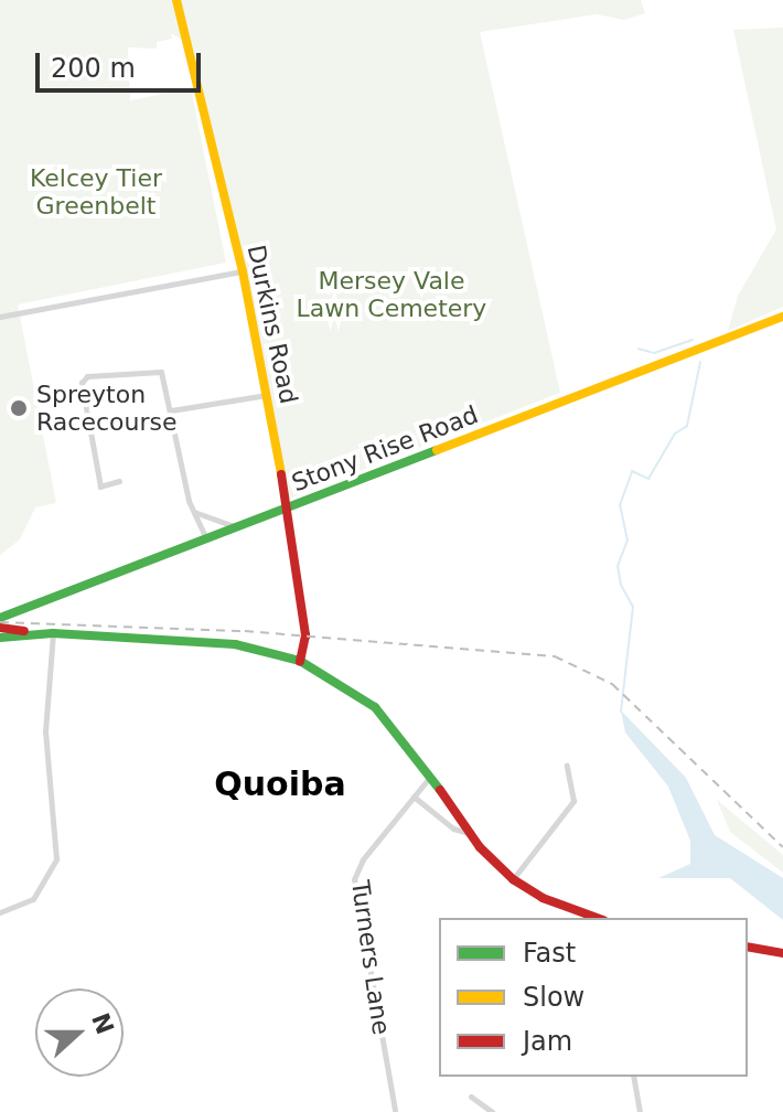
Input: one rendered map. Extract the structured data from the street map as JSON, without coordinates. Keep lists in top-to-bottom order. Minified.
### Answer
{"streets":{"main road":["Durkins Road","Stony Rise Road"],"street":["Turners Lane"]},"crossings":[["Durkins Road","Stony Rise Road"]],"districts":["Quoiba"],"parks":["Kelcey Tier Greenbelt","Mersey Vale Lawn Cemetery"],"places":["Spreyton Racecourse"],"legend":["Fast","Slow","Jam"],"scale_bar":"200 m","north":"right"}
